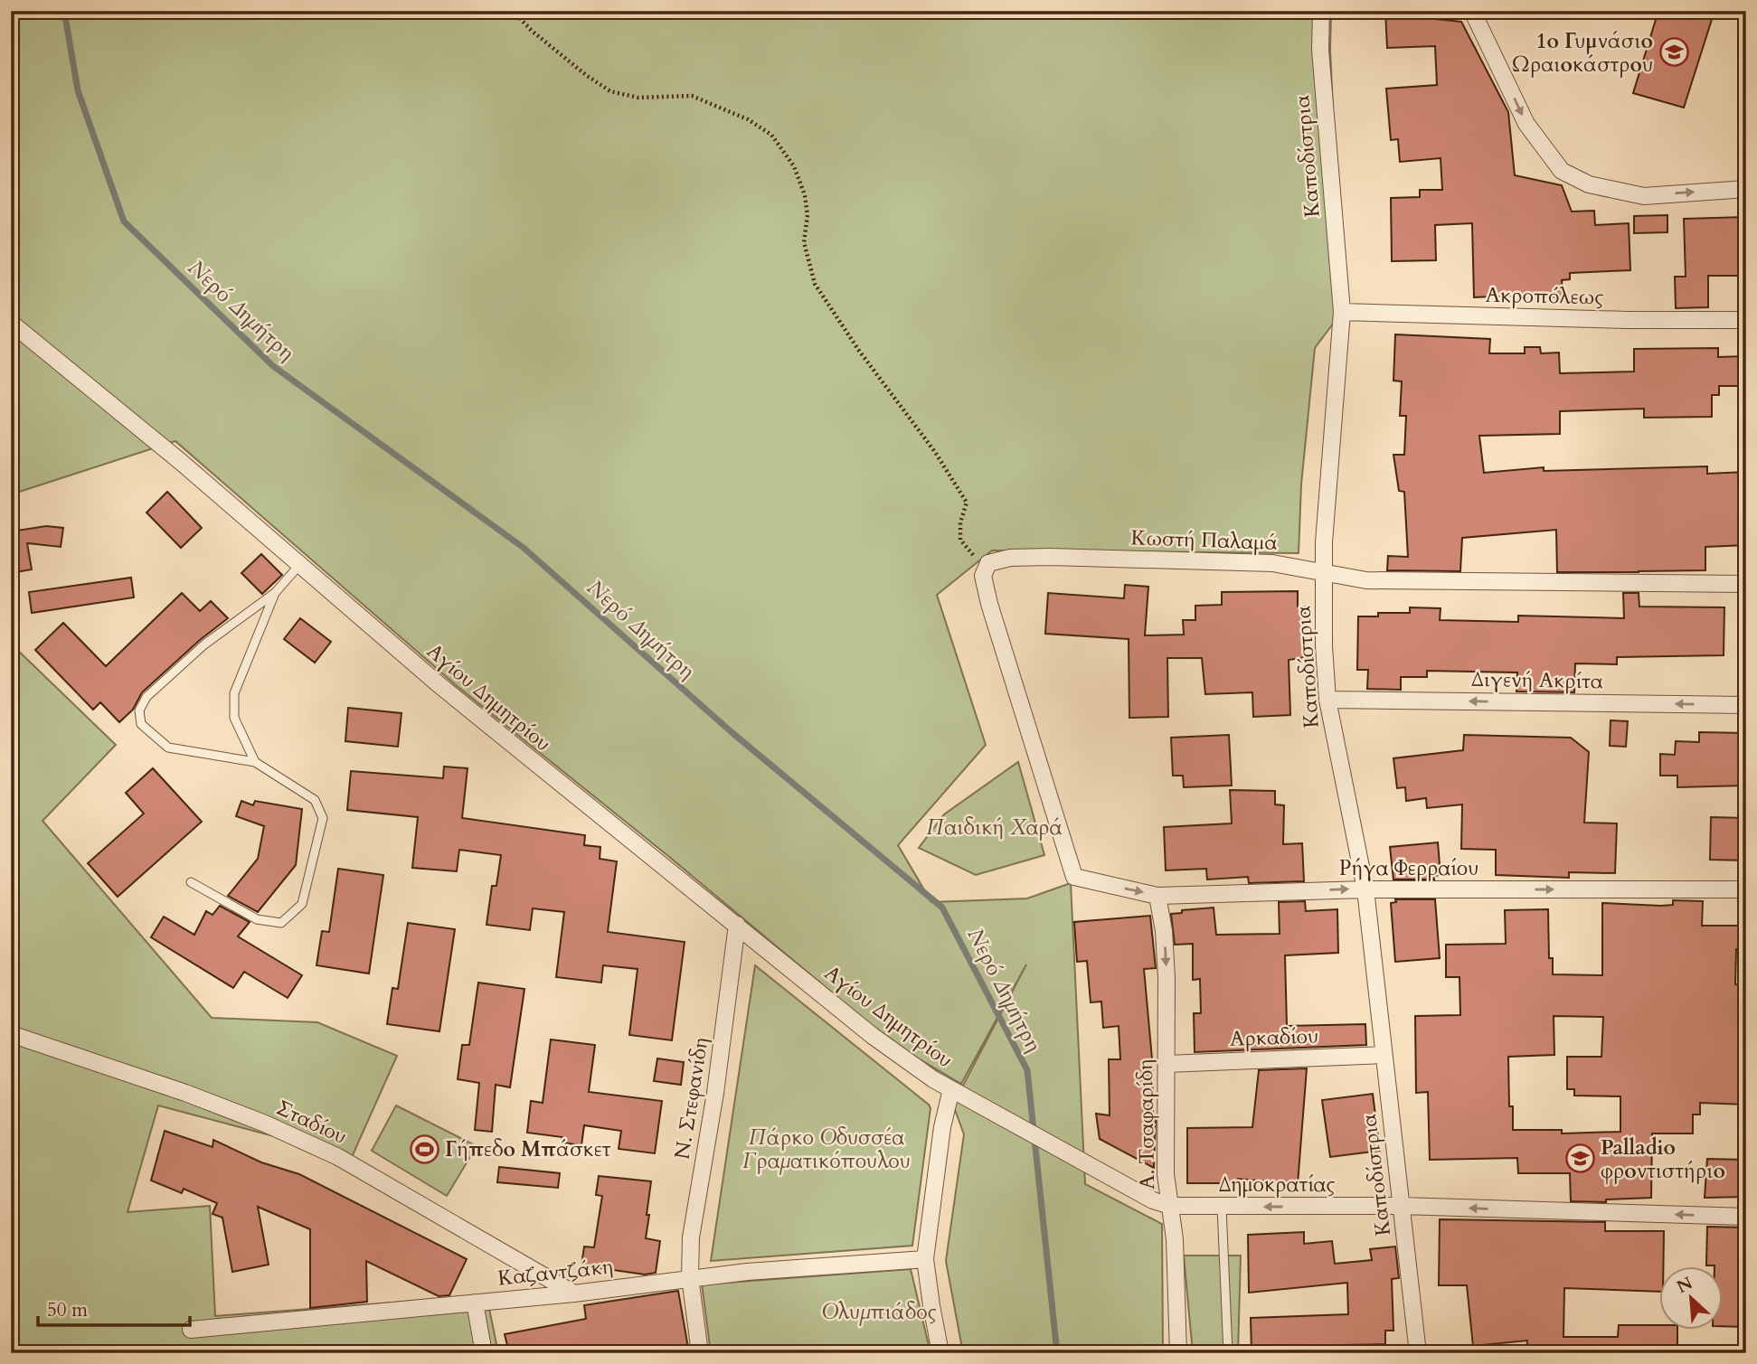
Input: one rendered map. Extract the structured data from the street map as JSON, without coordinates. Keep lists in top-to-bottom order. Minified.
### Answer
{"streets":{"street":["Καποδίστρια","Ακροπόλεως","Κωστή Παλαμά","Διγενή Ακρίτα","Αγίου Δημητρίου","Ρήγα Φερραίου","Αρκαδίου","Ν. Στεφανίδη","Σταδίου","Α. Τσαφαρίδη","Δημοκρατίας","Καζαντζάκη"]},"crossings":[["Καποδίστρια","Ακροπόλεως"],["Καποδίστρια","Κωστή Παλαμά"],["Καποδίστρια","Διγενή Ακρίτα"],["Καποδίστρια","Ρήγα Φερραίου"],["Καποδίστρια","Αρκαδίου"],["Καποδίστρια","Δημοκρατίας"],["Κωστή Παλαμά","Ρήγα Φερραίου"],["Αγίου Δημητρίου","Ν. Στεφανίδη"],["Αγίου Δημητρίου","Δημοκρατίας"],["Ρήγα Φερραίου","Α. Τσαφαρίδη"],["Αρκαδίου","Α. Τσαφαρίδη"],["Ν. Στεφανίδη","Καζαντζάκη"],["Σταδίου","Καζαντζάκη"],["Α. Τσαφαρίδη","Δημοκρατίας"]],"one_way":["Διγενή Ακρίτα","Ρήγα Φερραίου","Α. Τσαφαρίδη","Δημοκρατίας"],"water":["Νερό Δημήτρη"],"parks":["Παιδική Χαρά","Πάρκο Οδυσσέα Γραματικόπουλου","Ολυμπιάδος"],"places":{"school or university":["1o Γυμνάσιο Ωραιοκάστρου","Palladio φροντιστήριο"],"sports":["Γήπεδο Μπάσκετ"]},"scale_bar":"50 m","north":"top left"}
